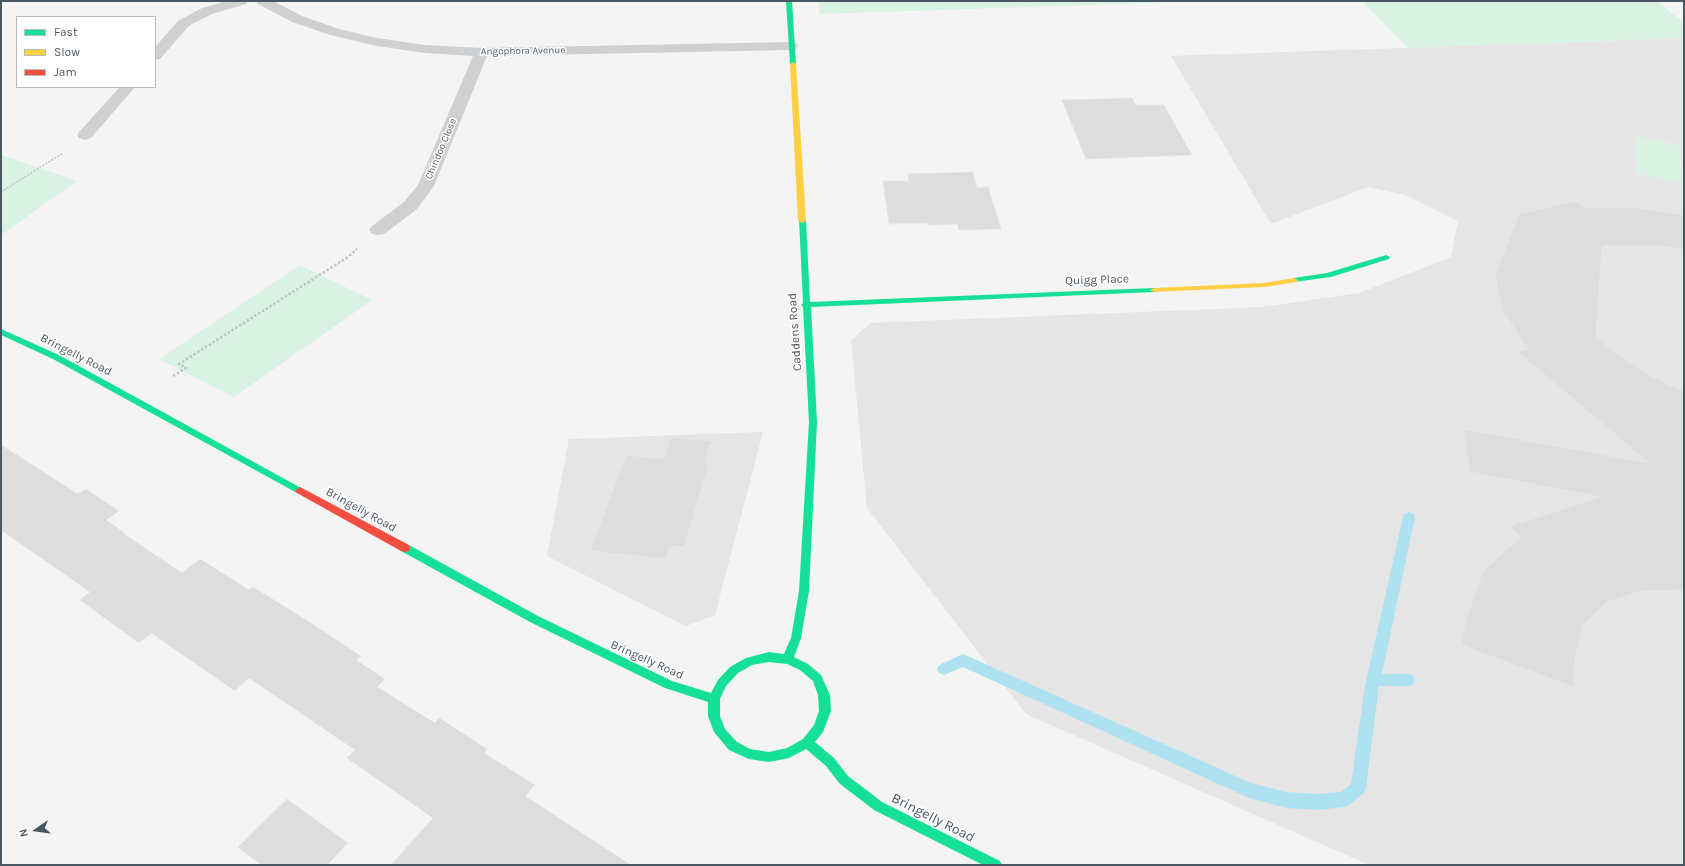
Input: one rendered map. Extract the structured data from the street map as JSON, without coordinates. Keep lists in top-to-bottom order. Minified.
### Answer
{"streets":{"street":["Angophora Avenue","Chindoo Close","Quigg Place","Caddens Road","Bringelly Road"]},"crossings":[["Angophora Avenue","Chindoo Close"],["Angophora Avenue","Caddens Road"],["Quigg Place","Caddens Road"],["Caddens Road","Bringelly Road"]],"legend":["Fast","Slow","Jam"],"north":"left"}
